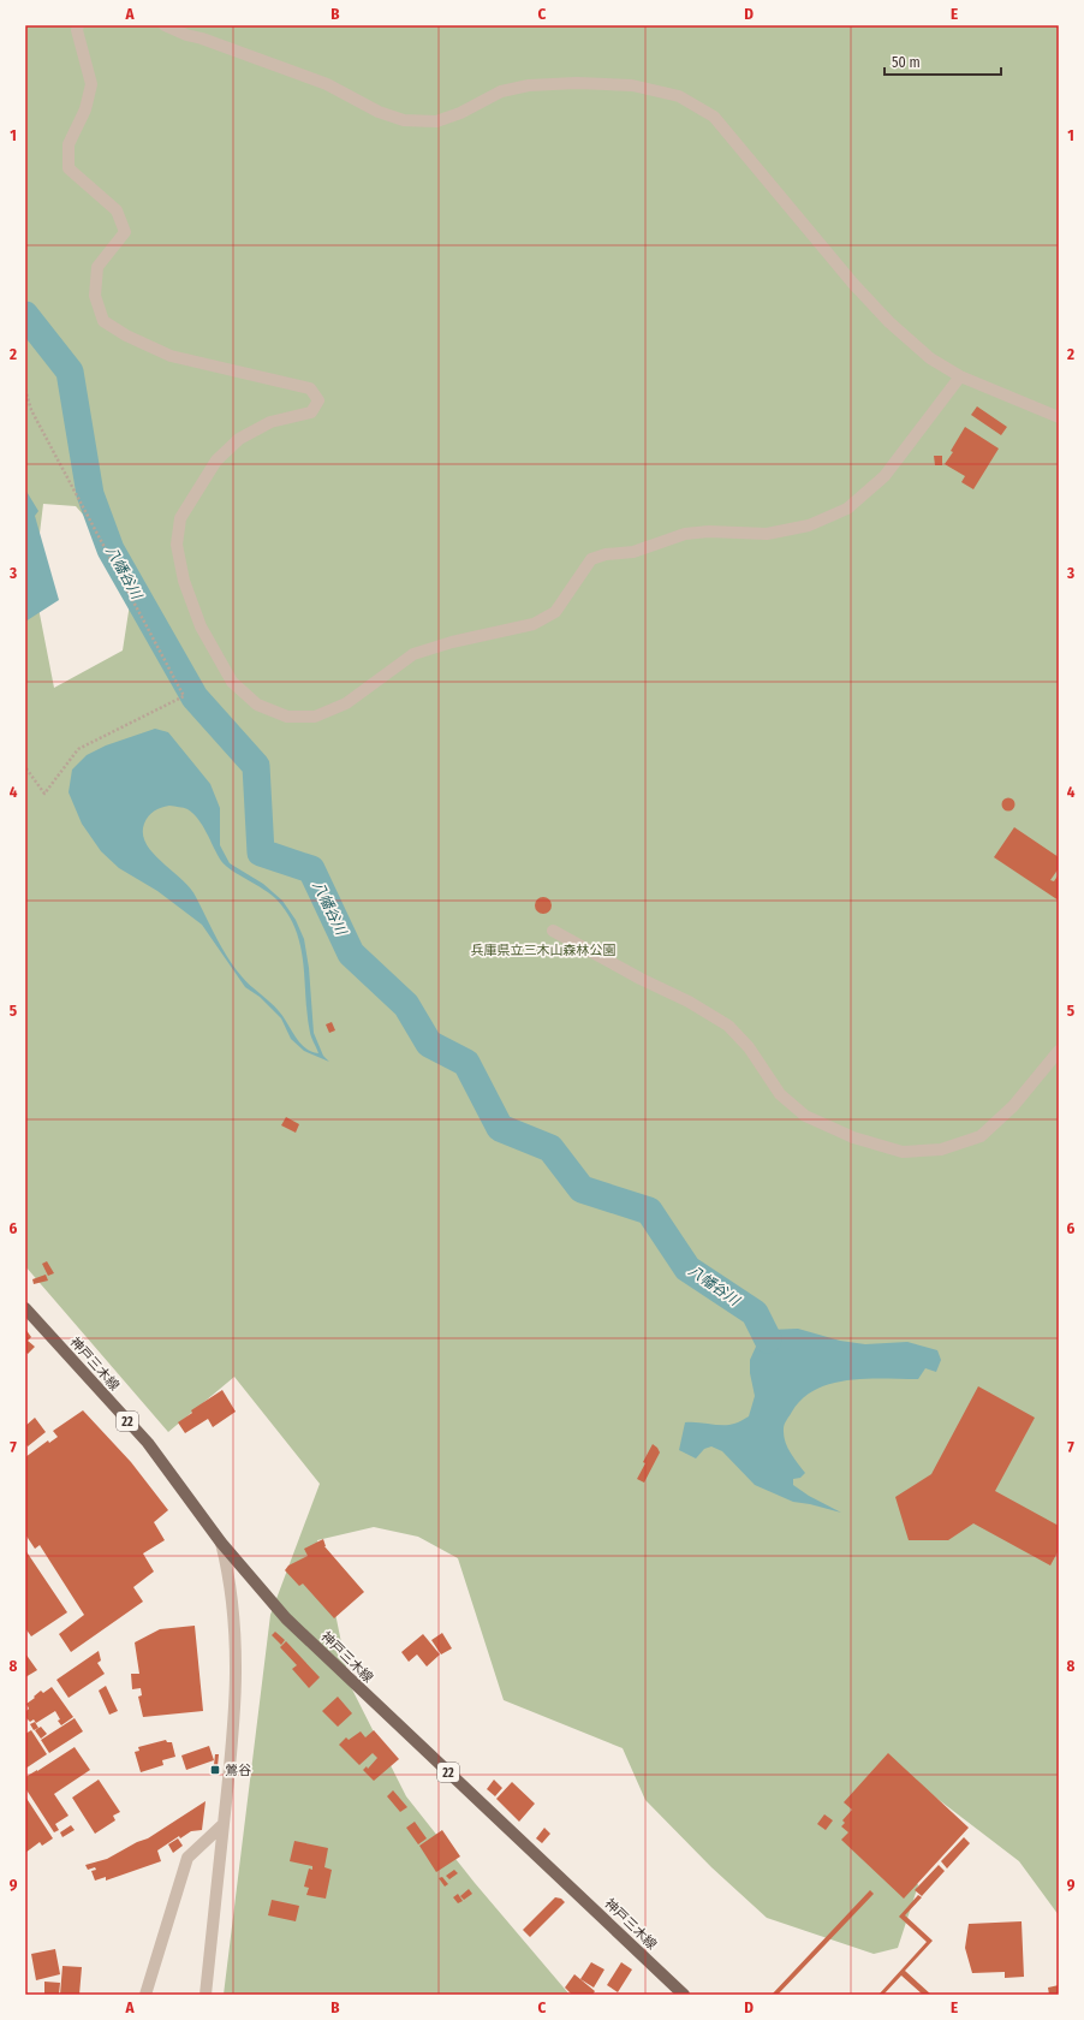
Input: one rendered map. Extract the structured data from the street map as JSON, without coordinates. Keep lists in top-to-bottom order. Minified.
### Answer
{"streets":{"main road":["神戸三木線","22"]},"water":["八幡谷川"],"parks":["兵庫県立三木山森林公園"],"places":{"transit":["鶯谷"]},"scale_bar":"50 m","grid":{"columns":["A","B","C","D","E"],"rows":["1","2","3","4","5","6","7","8","9"]}}
